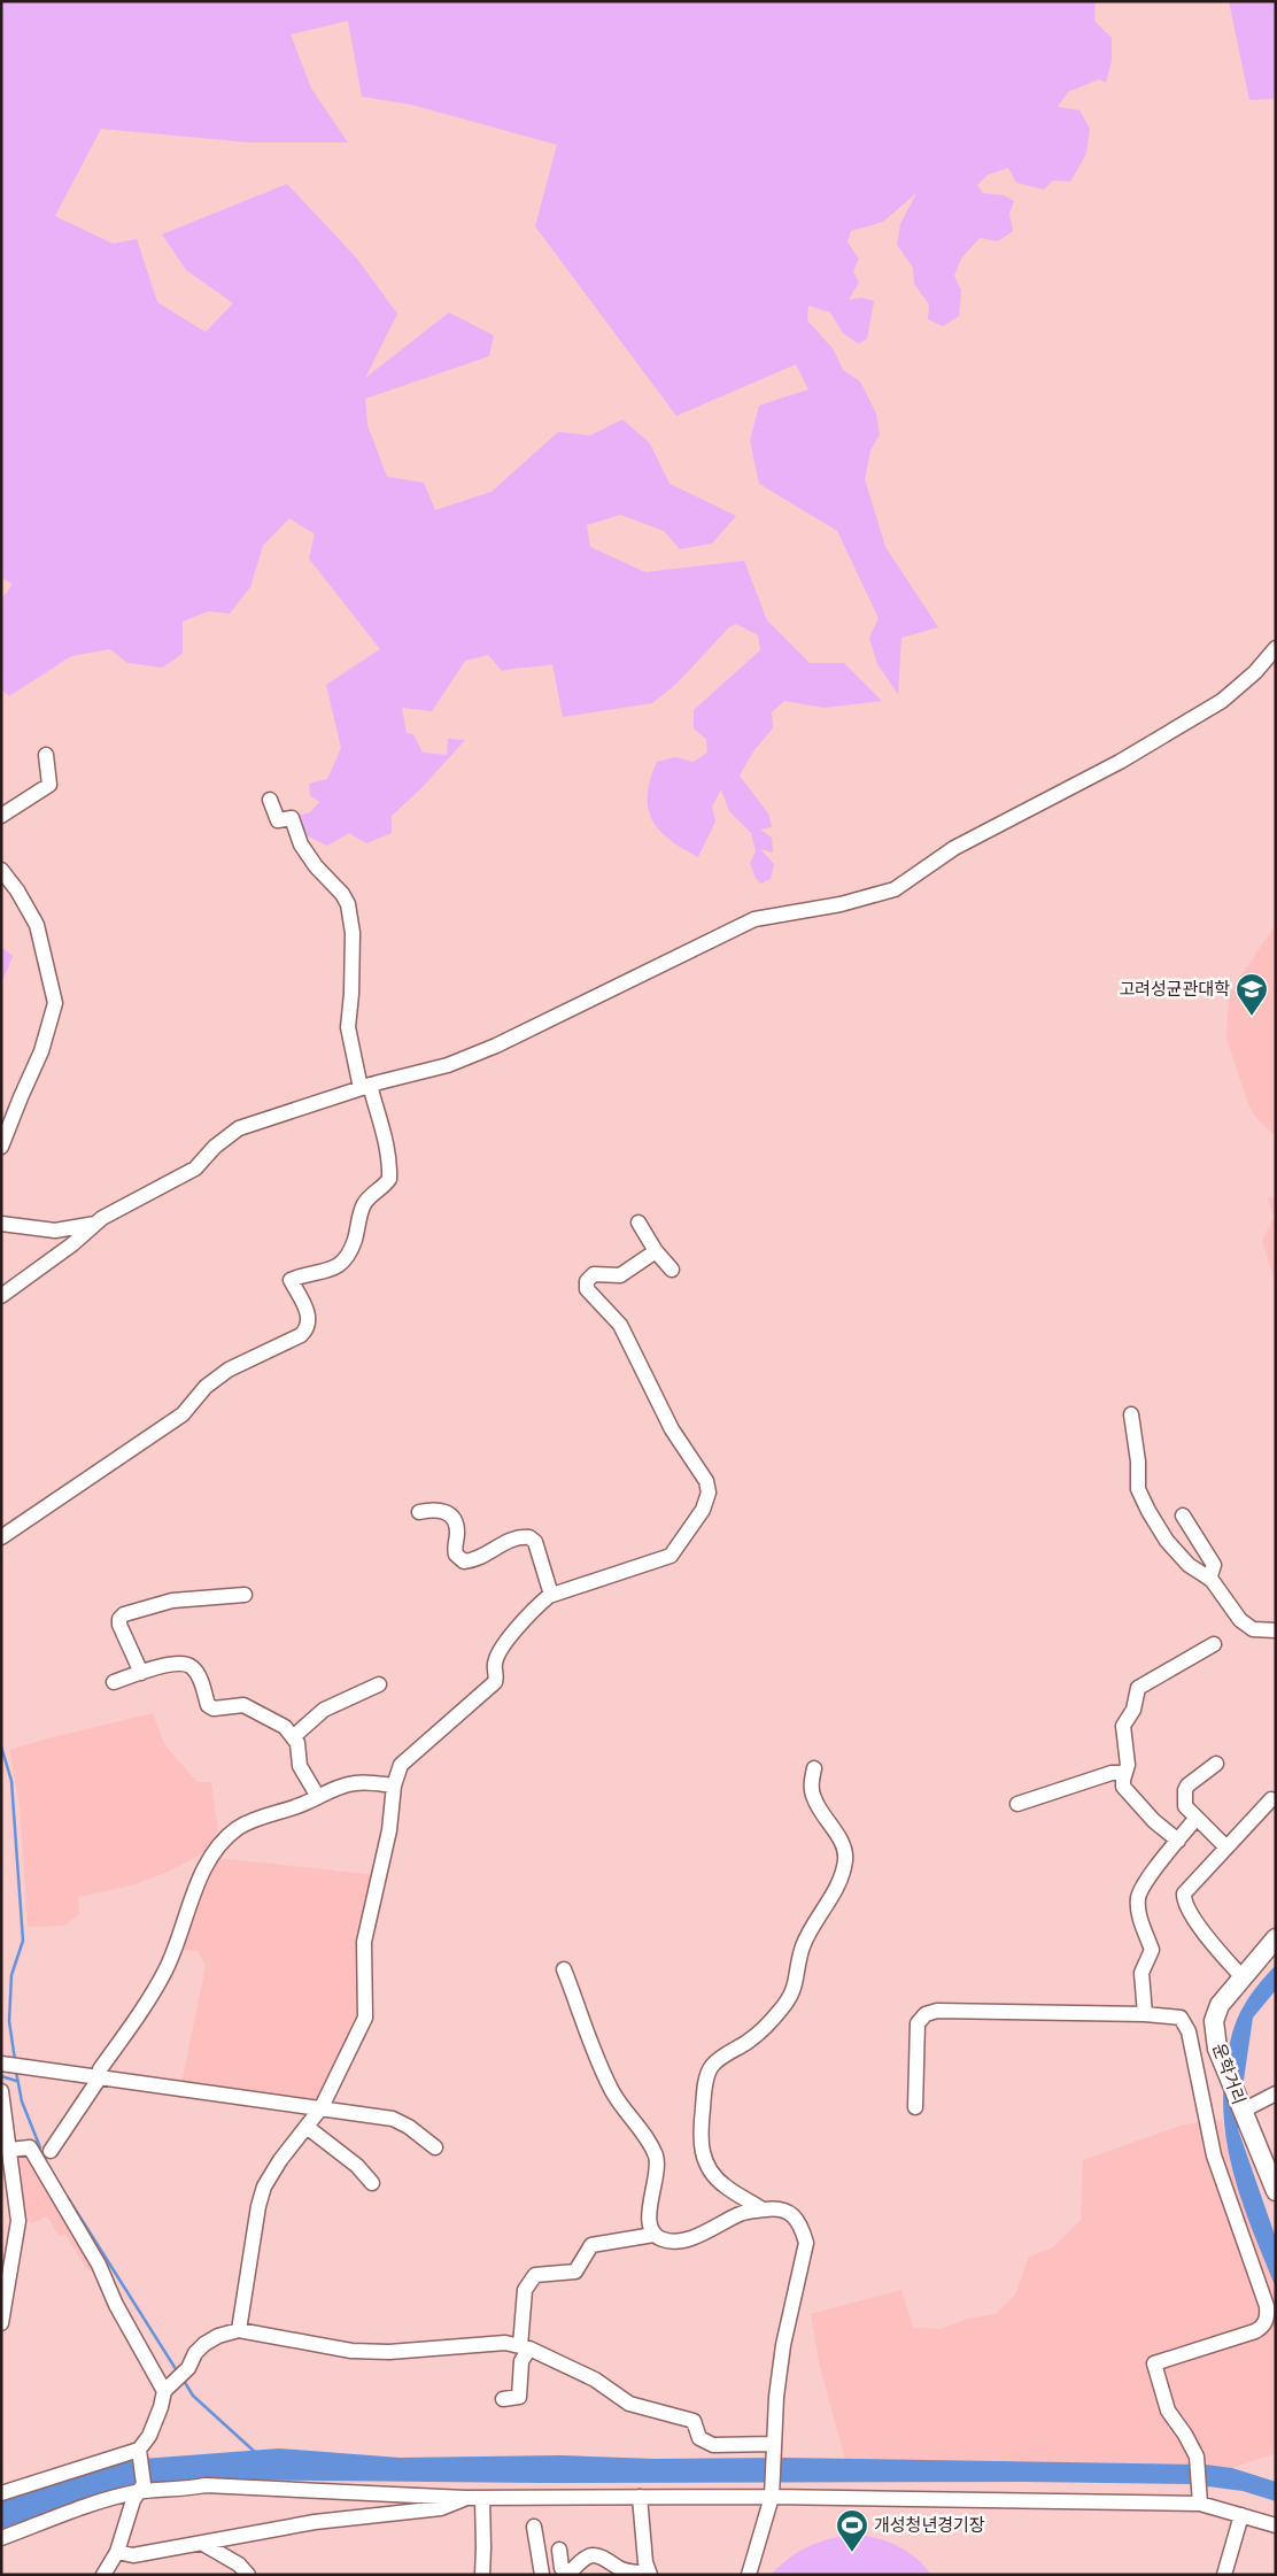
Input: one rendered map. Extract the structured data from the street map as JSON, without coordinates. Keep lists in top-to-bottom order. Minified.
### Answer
{"streets":{"main road":["운학거리"]},"places":{"school or university":["고려성균관대학"],"sports":["개성청년경기장"]}}
